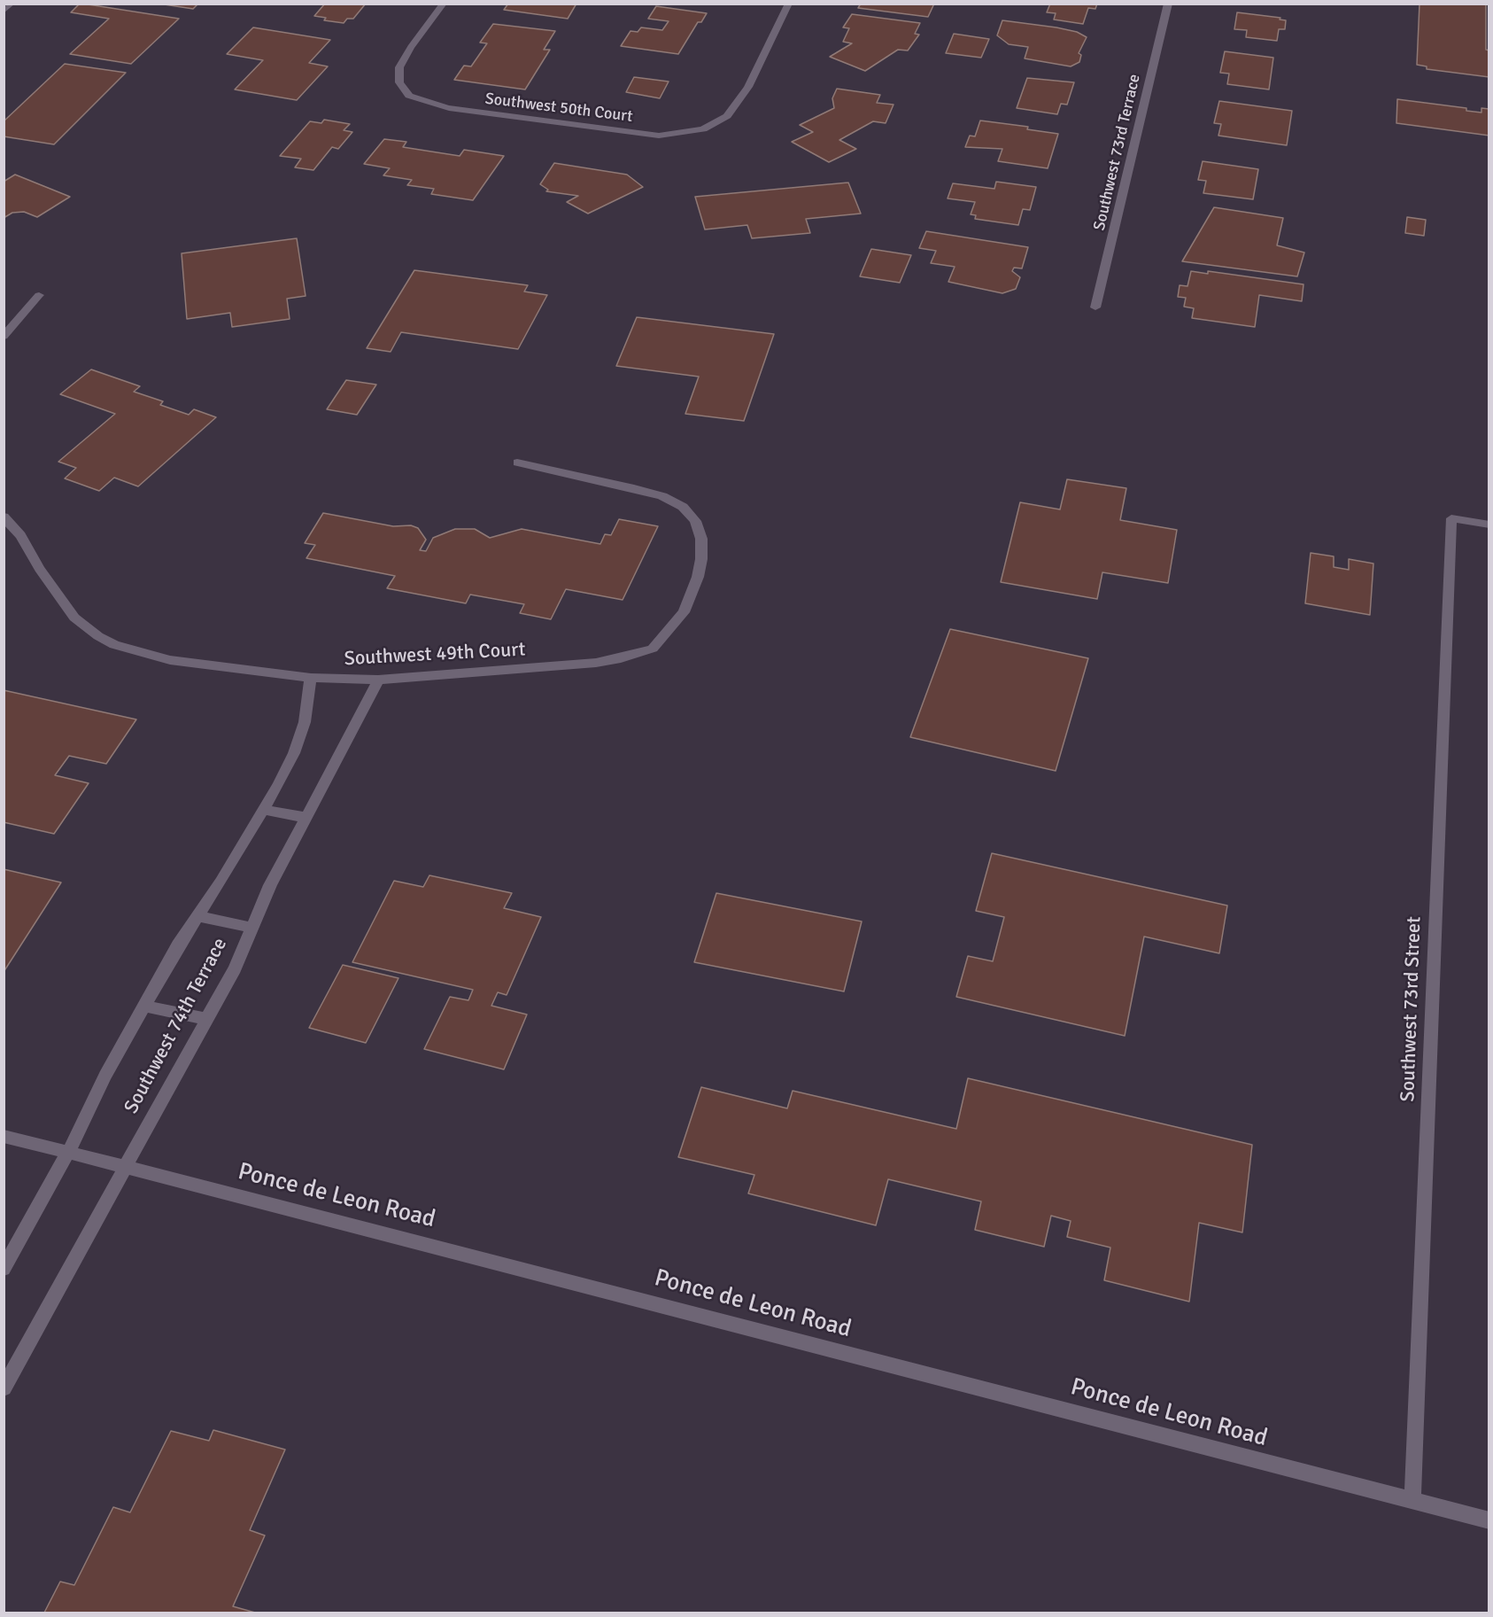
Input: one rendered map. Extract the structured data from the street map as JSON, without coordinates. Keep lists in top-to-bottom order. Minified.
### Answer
{"streets":{"street":["Southwest 50th Court","Southwest 73rd Terrace","Southwest 49th Court","Southwest 73rd Street","Southwest 74th Terrace","Ponce de Leon Road"]},"crossings":[["Southwest 49th Court","Southwest 74th Terrace"],["Southwest 73rd Street","Ponce de Leon Road"],["Southwest 74th Terrace","Ponce de Leon Road"]]}
